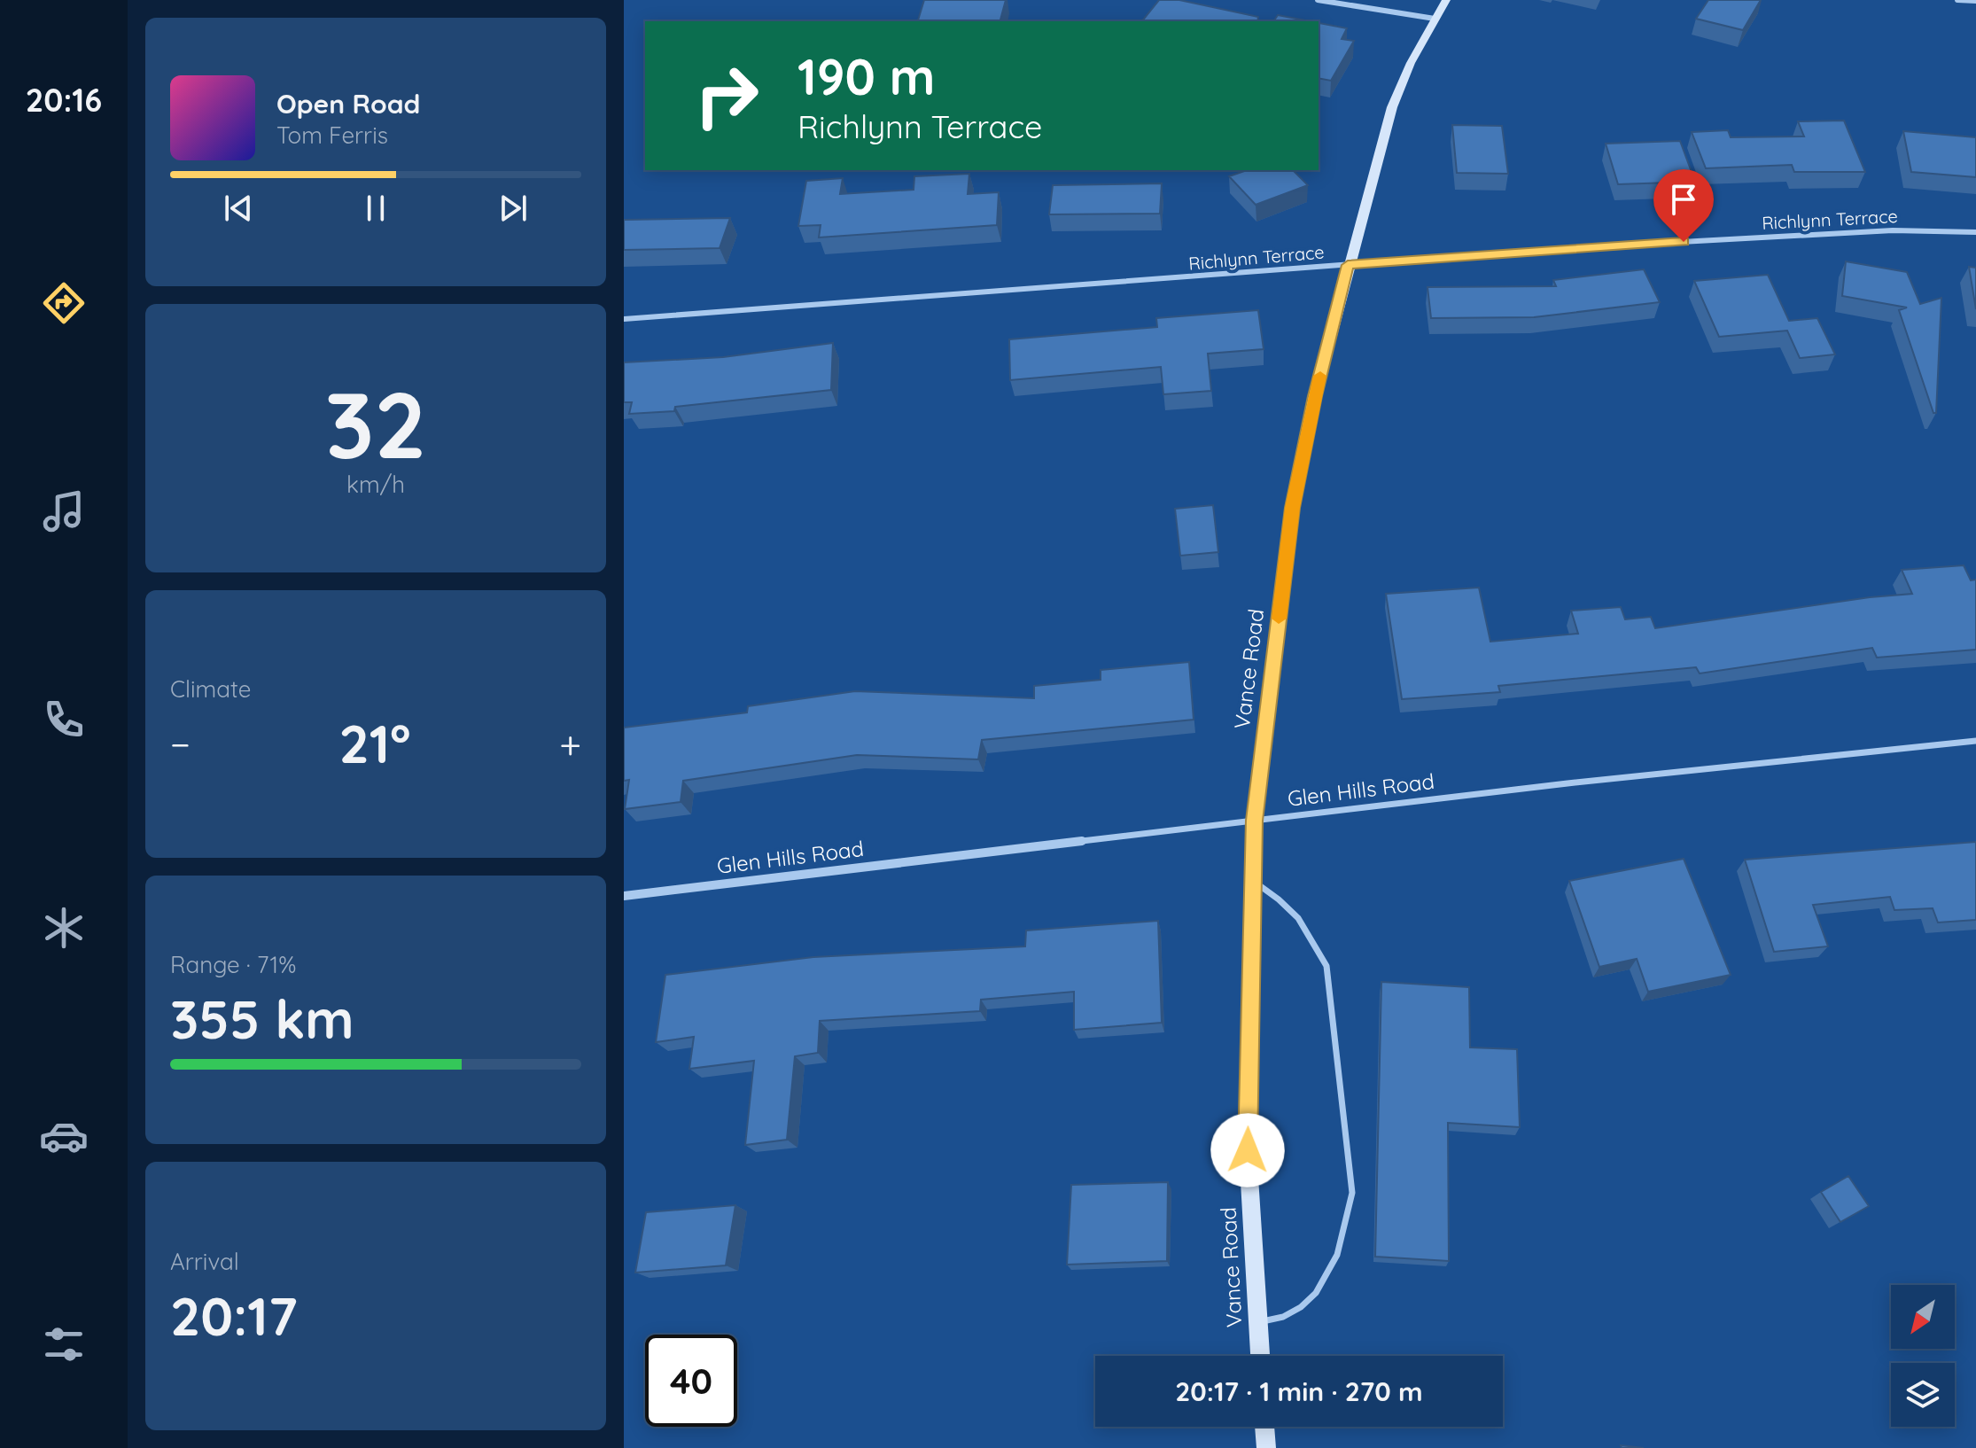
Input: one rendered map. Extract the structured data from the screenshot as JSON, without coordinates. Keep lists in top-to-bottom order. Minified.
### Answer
{"streets":{"street":["Richlynn Terrace","Vance Road","Glen Hills Road"]},"crossings":[["Richlynn Terrace","Vance Road"],["Vance Road","Glen Hills Road"]],"north":"bottom left","page":{"tabs":"20:16","turn":["190 m","Richlynn Terrace"],"song":["Open Road","Tom Ferris"],"tile":[["32","km/h"],"Climate",["Range · 71%","355 km"],["Arrival","20:17"]],"heat":["−","21°","+"],"limit":"40","trip":"20:17 · 1 min · 270 m"}}
